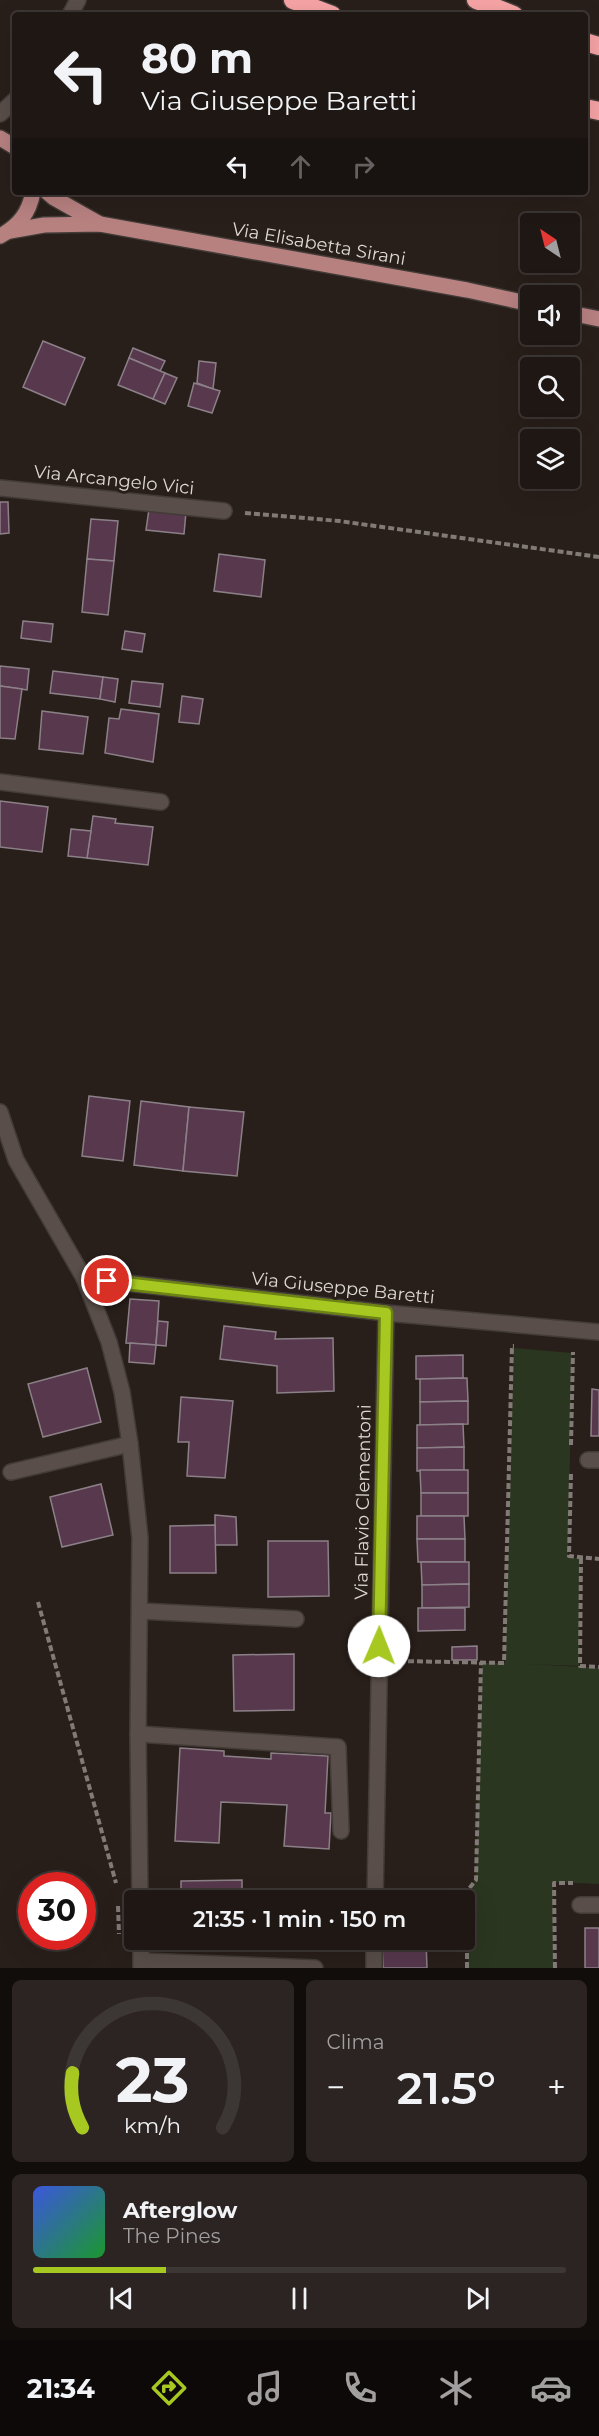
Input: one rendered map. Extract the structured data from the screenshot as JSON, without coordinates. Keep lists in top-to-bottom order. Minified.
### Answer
{"streets":{"main road":["Via Elisabetta Sirani"],"street":["Via Arcangelo Vici","Via Giuseppe Baretti","Via Flavio Clementoni"]},"crossings":[["Via Giuseppe Baretti","Via Flavio Clementoni"]],"north":"top left","page":{"turn":["80 m","Via Giuseppe Baretti"],"limit":"30","trip":"21:35 · 1 min · 150 m","tile":"Clima","heat":["−","21.5°","+"],"song":["Afterglow","The Pines"],"tabs":"21:34","gauge":["23","km/h"]}}
